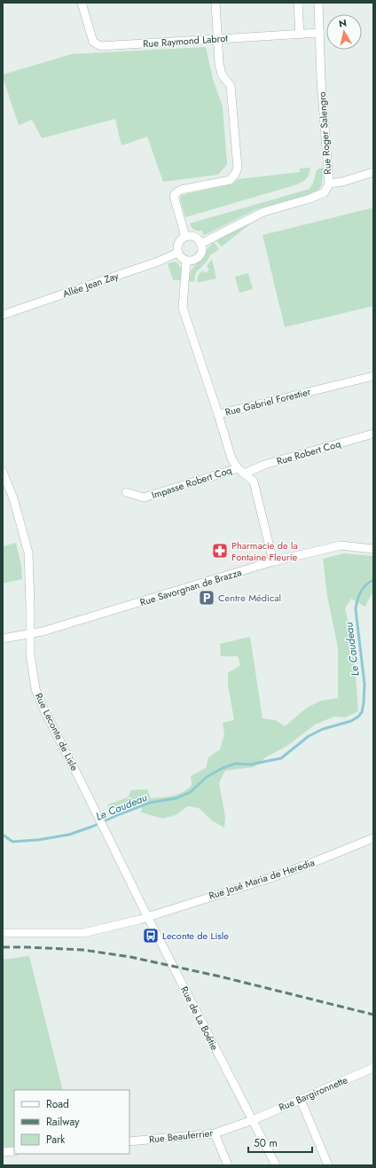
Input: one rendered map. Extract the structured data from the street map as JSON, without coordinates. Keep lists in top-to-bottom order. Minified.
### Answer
{"streets":{"street":["Rue Raymond Labrot","Rue Roger Salengro","Allée Jean Zay","Rue Gabriel Forestier","Rue Robert Coq","Impasse Robert Coq","Rue Savorgnan de Brazza","Rue Leconte de Lisle","Rue José Maria de Heredia","Rue de La Boétie","Rue Bargironnette","Rue Beauferrier"]},"crossings":[["Rue Raymond Labrot","Rue Roger Salengro"],["Rue Roger Salengro","Allée Jean Zay"],["Rue Gabriel Forestier","Impasse Robert Coq"],["Rue Savorgnan de Brazza","Rue Leconte de Lisle"],["Rue Leconte de Lisle","Rue José Maria de Heredia"],["Rue Leconte de Lisle","Rue de La Boétie"],["Rue José Maria de Heredia","Rue de La Boétie"],["Rue de La Boétie","Rue Bargironnette"],["Rue de La Boétie","Rue Beauferrier"],["Rue Bargironnette","Rue Beauferrier"]],"water":["Le Caudeau"],"places":{"pharmacy":["Pharmacie de la Fontaine Fleurie"],"parking":["Centre Médical"],"bus stop":["Leconte de Lisle"]},"legend":["Road","Railway","Park"],"scale_bar":"50 m","north":"top"}
